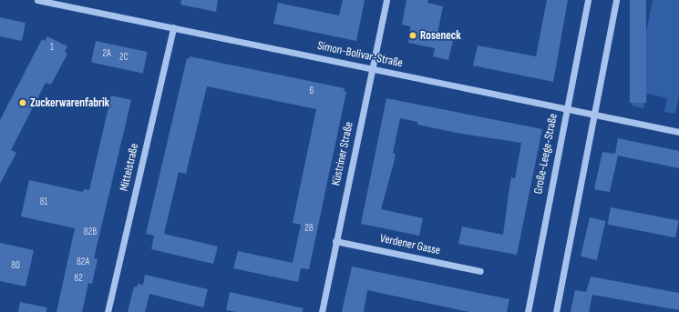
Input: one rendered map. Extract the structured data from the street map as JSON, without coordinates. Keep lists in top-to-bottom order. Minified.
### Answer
{"streets":{"street":["Simon-Bolivar-Straße","Küstriner Straße","Große-Leege-Straße","Mittelstraße","Verdener Gasse"]},"crossings":[["Simon-Bolivar-Straße","Küstriner Straße"],["Simon-Bolivar-Straße","Große-Leege-Straße"],["Simon-Bolivar-Straße","Mittelstraße"],["Küstriner Straße","Verdener Gasse"]],"places":["Roseneck","Zuckerwarenfabrik"],"house_numbers":["1","2A","2C","6","81","28","82B","82A","80","82"]}
